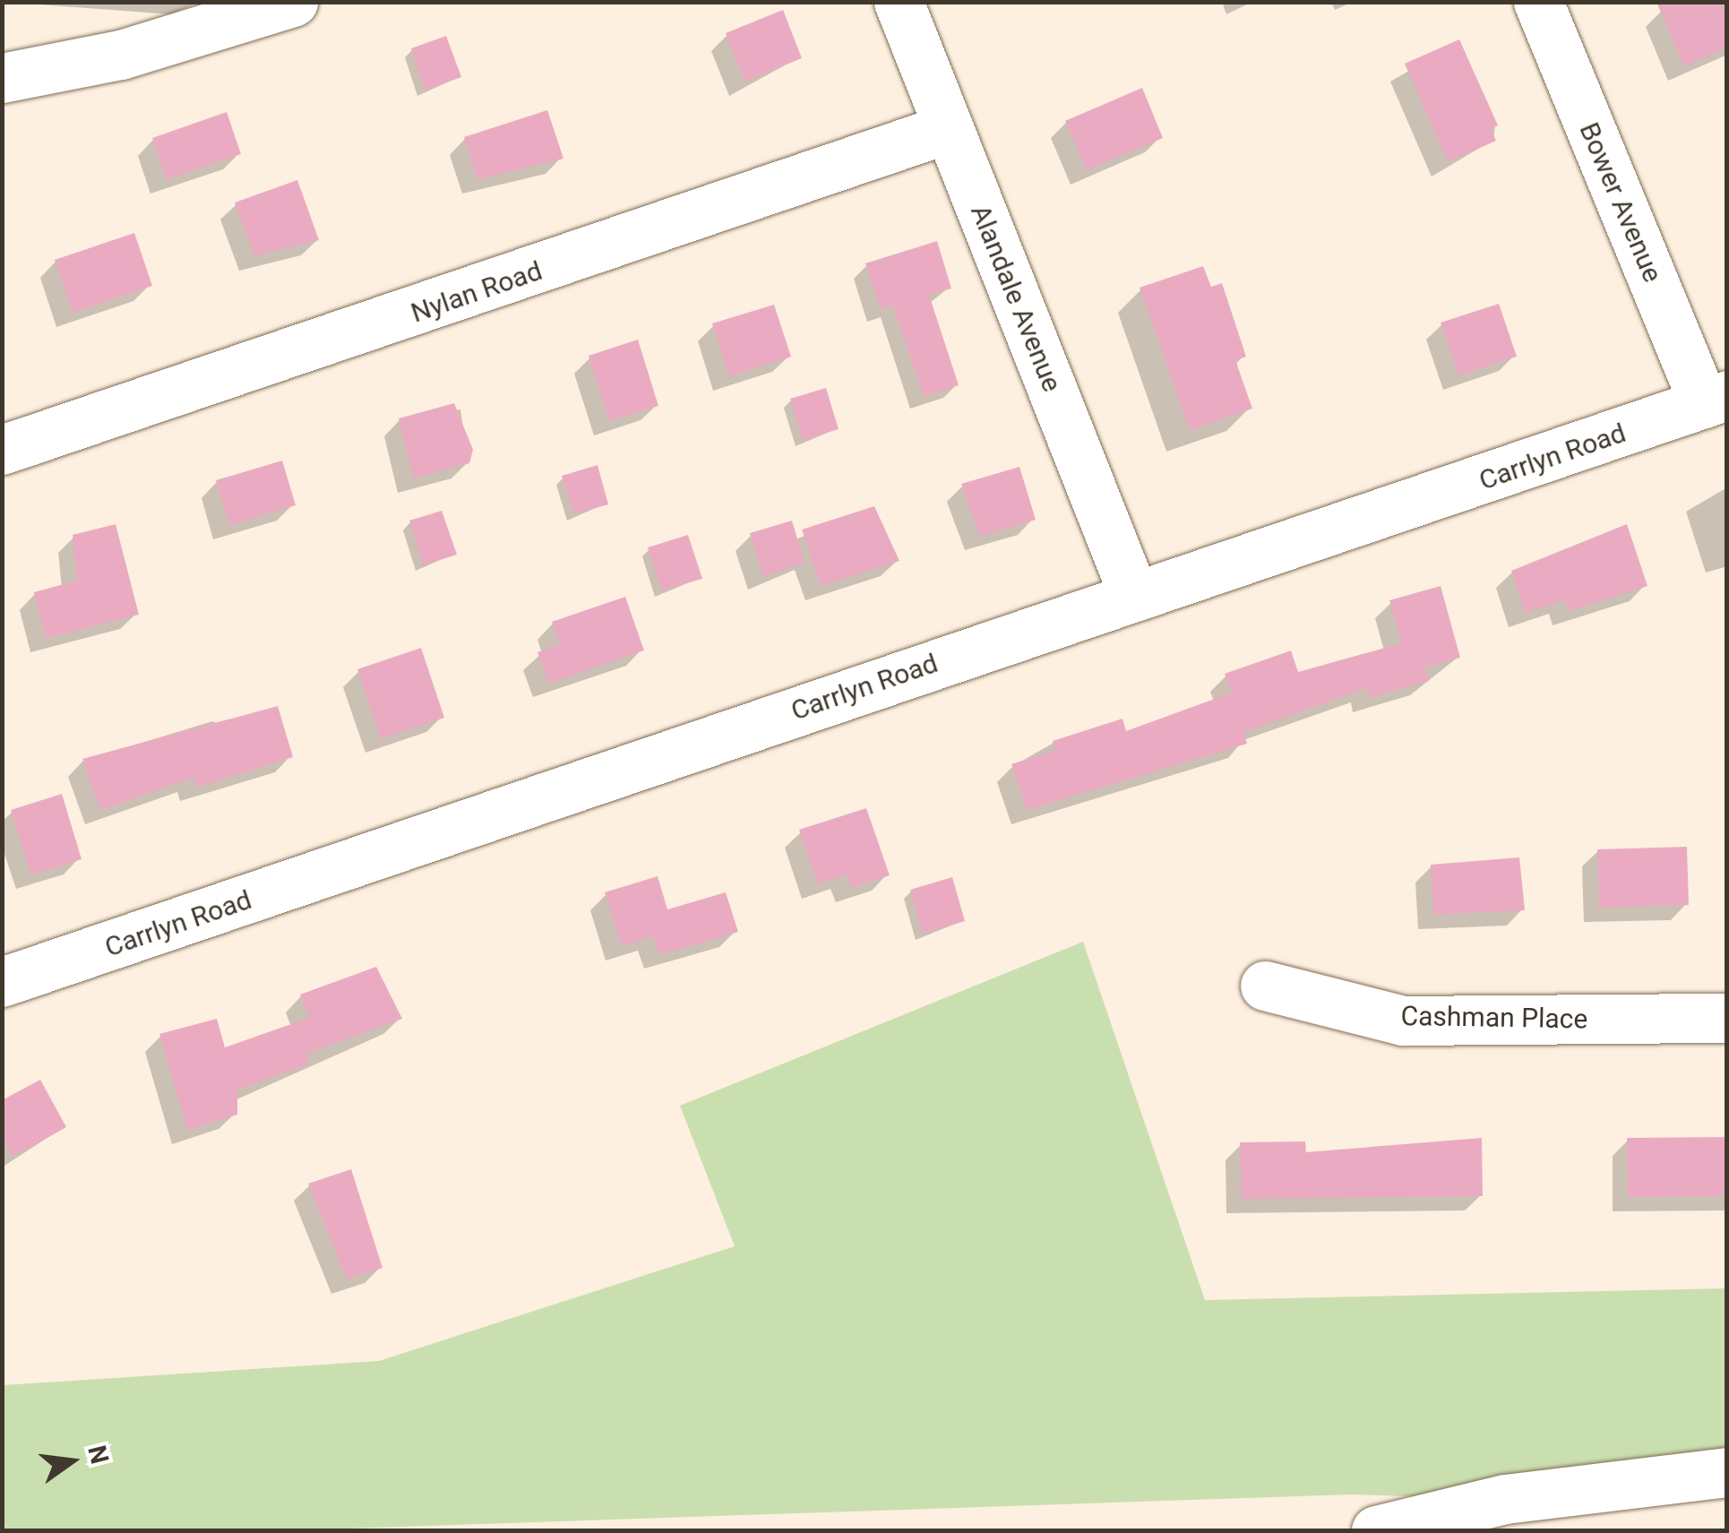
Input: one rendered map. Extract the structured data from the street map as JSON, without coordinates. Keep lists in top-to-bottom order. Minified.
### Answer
{"streets":{"main road":["Bower Avenue","Nylan Road","Alandale Avenue","Carrlyn Road","Cashman Place"]},"crossings":[["Bower Avenue","Carrlyn Road"],["Nylan Road","Alandale Avenue"],["Alandale Avenue","Carrlyn Road"]],"north":"right"}
